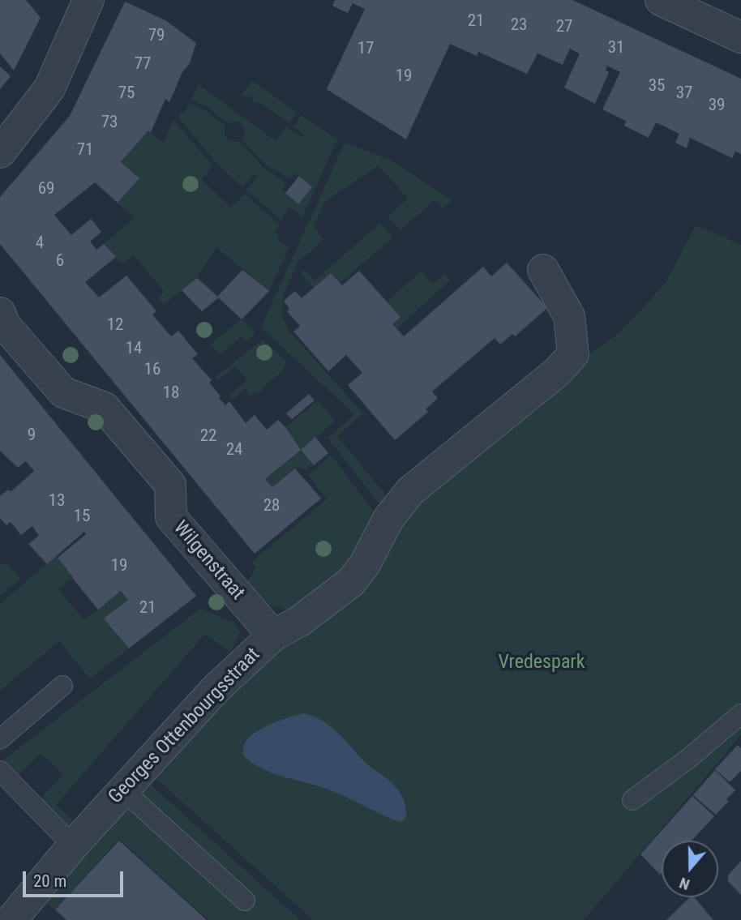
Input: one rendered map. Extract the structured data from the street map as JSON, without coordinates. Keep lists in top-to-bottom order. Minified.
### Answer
{"streets":{"street":["Wilgenstraat","Georges Ottenbourgsstraat"]},"crossings":[["Wilgenstraat","Georges Ottenbourgsstraat"]],"parks":["Vredespark"],"house_numbers":["21","23","27","79","31","17","77","19","35","75","37","39","73","71","69","4","6","12","14","16","18","9","22","24","13","28","15","19","21"],"scale_bar":"20 m","north":"bottom"}
